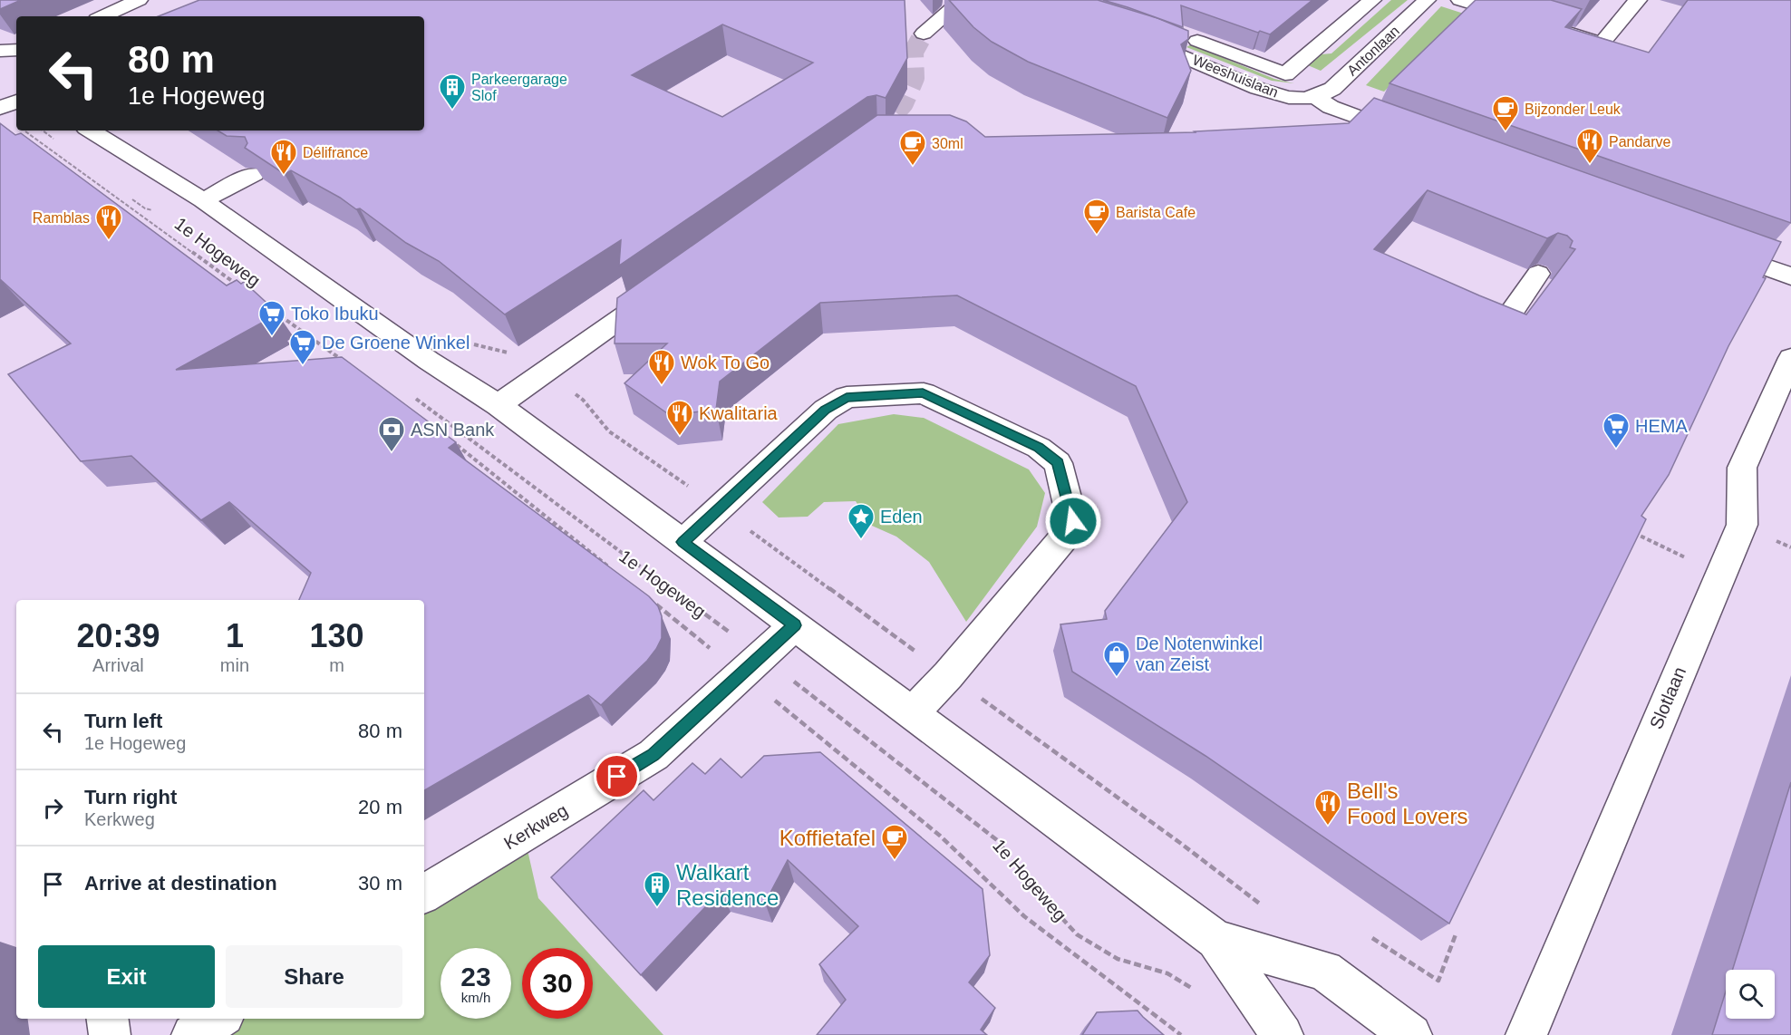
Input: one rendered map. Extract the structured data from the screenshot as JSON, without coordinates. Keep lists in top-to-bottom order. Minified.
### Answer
{"streets":{"street":["Antonlaan","Weeshuislaan","1e Hogeweg","Slotlaan","Kerkweg"]},"crossings":[["Antonlaan","Weeshuislaan"],["1e Hogeweg","Kerkweg"]],"places":{"building":["Parkeergarage Slof","Walkart Residence"],"cafe":["Bijzonder Leuk","30ml","Barista Cafe","Koffietafel"],"restaurant":["Pandarve","Délifrance","Ramblas","Wok To Go","Kwalitaria","Bell's Food Lovers"],"supermarket":["Toko Ibuku","De Groene Winkel","HEMA"],"bank":["ASN Bank"],"place":["Eden"],"shop":["De Notenwinkel van Zeist"]},"page":{"turn":["80 m","1e Hogeweg"],"eta":["20:39","Arrival","1","min","130","m"],"list":[{"name":"Turn left","note":"1e Hogeweg","value":"80 m"},{"name":"Turn right","note":"Kerkweg","value":"20 m"},{"name":"Arrive at destination","value":"30 m"}],"buttons":["Exit","Share"],"speed":"23 km/h","limit":"30"}}
